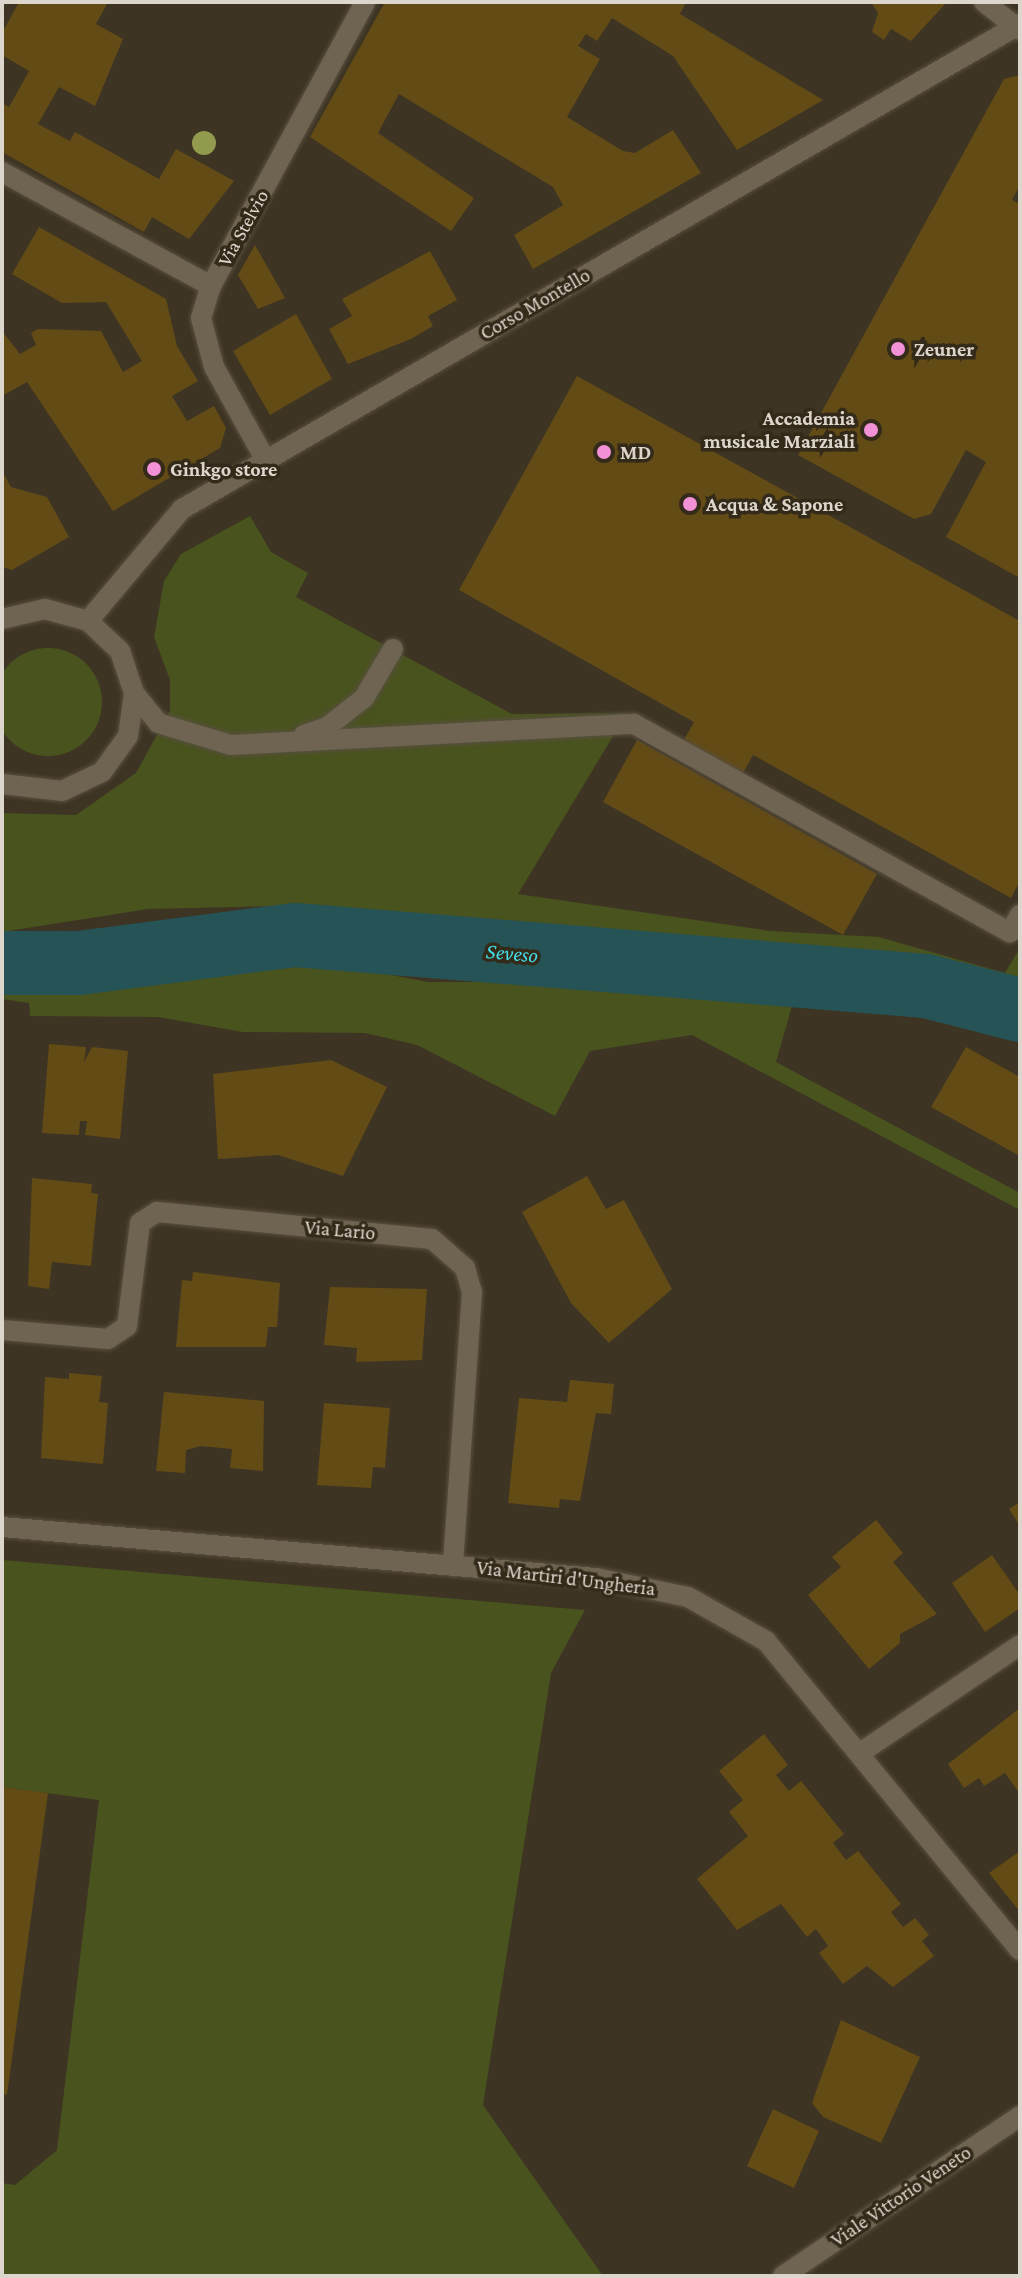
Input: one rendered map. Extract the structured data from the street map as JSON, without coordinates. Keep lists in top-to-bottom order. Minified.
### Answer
{"streets":{"street":["Via Stelvio","Corso Montello","Via Lario","Via Martiri d'Ungheria","Viale Vittorio Veneto"]},"crossings":[["Via Stelvio","Corso Montello"],["Via Lario","Via Martiri d'Ungheria"]],"water":["Seveso"],"places":["Zeuner","Accademia musicale Marziali","MD","Ginkgo store","Acqua & Sapone"]}
